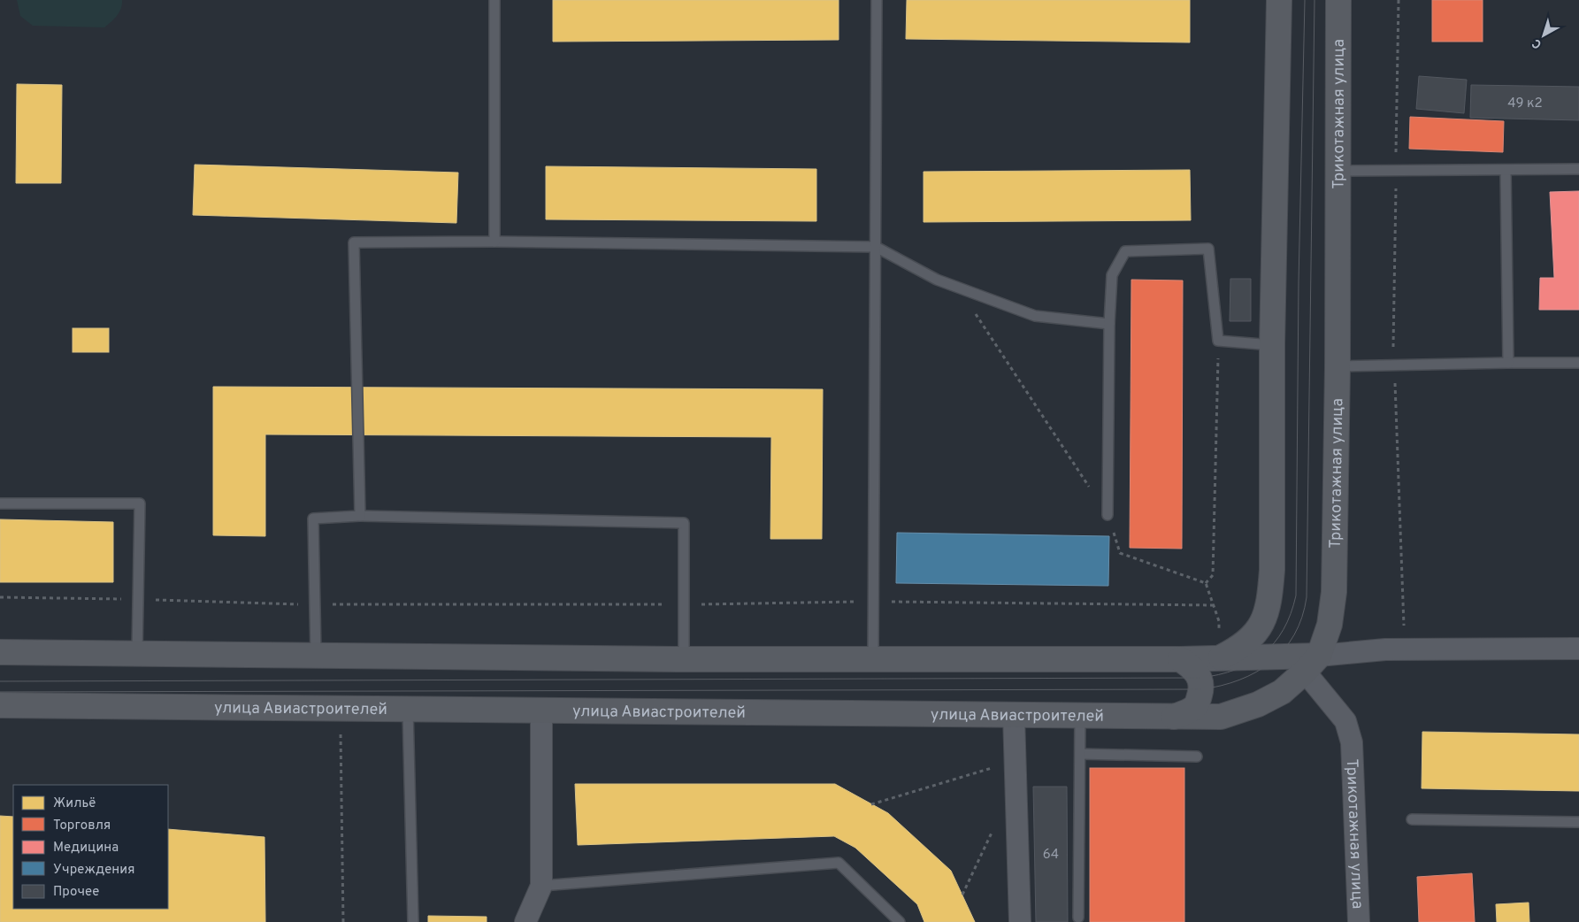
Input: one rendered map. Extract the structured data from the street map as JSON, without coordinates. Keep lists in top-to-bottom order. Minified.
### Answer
{"streets":{"main road":["Трикотажная улица","улица Авиастроителей"]},"crossings":[["Трикотажная улица","улица Авиастроителей"]],"house_numbers":["49 к2","64"],"legend":["Жильё","Торговля","Медицина","Учреждения","Прочее"],"north":"bottom left"}
